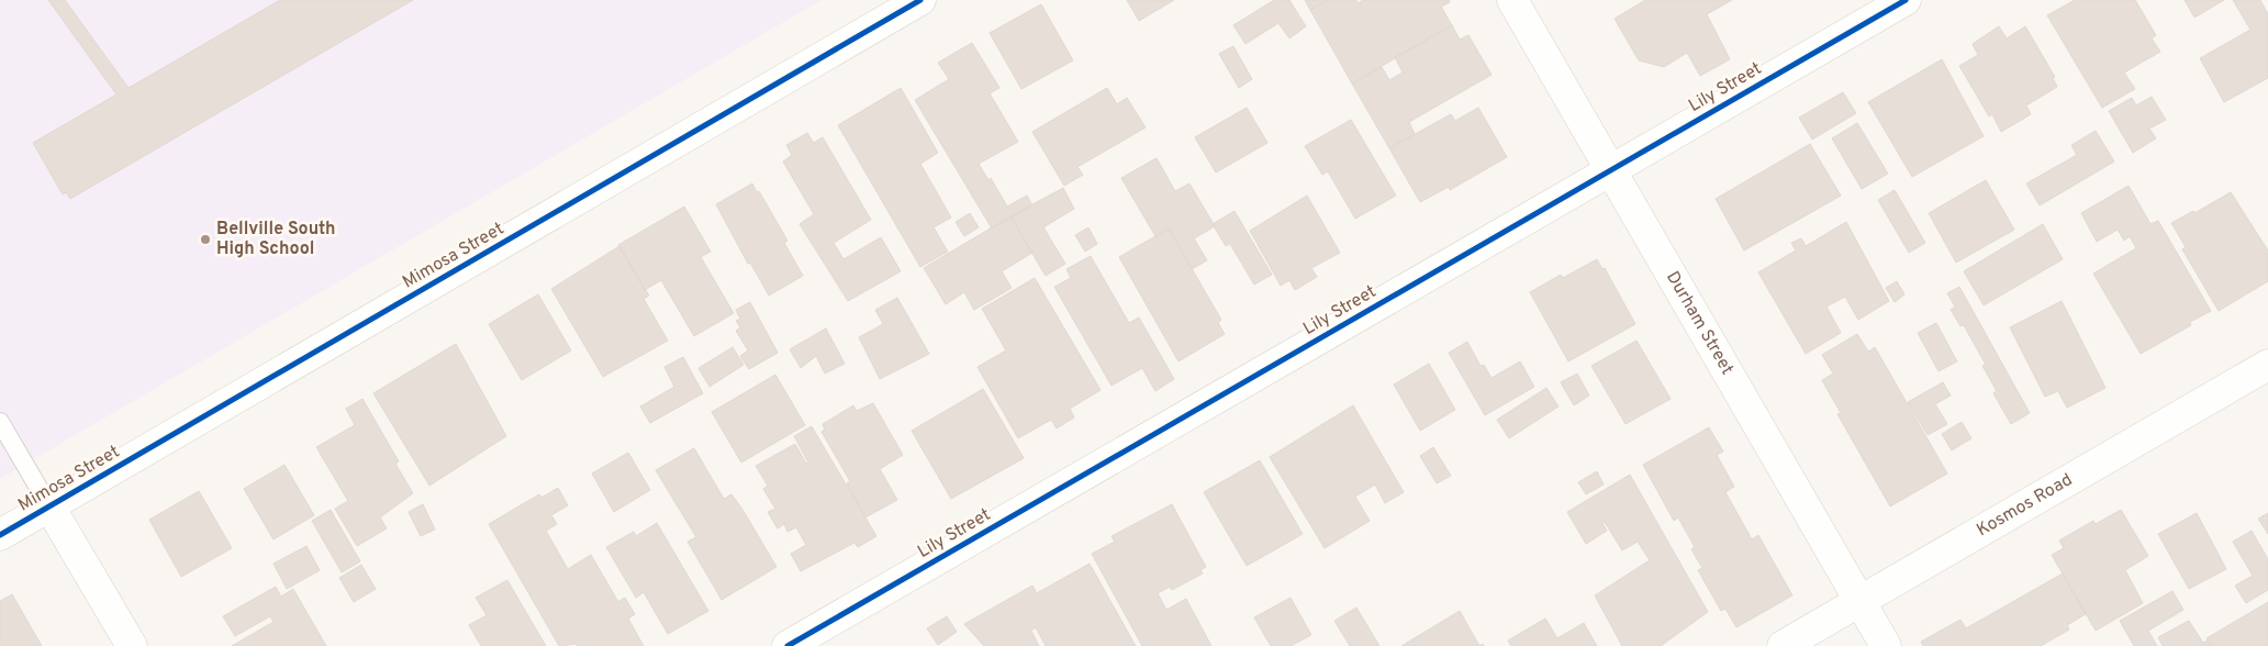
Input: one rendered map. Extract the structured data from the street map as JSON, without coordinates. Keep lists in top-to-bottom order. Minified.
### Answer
{"streets":{"street":["Lily Street","Mimosa Street","Durham Street","Kosmos Road"]},"crossings":[["Lily Street","Durham Street"],["Durham Street","Kosmos Road"]],"places":["Bellville South High School"]}
